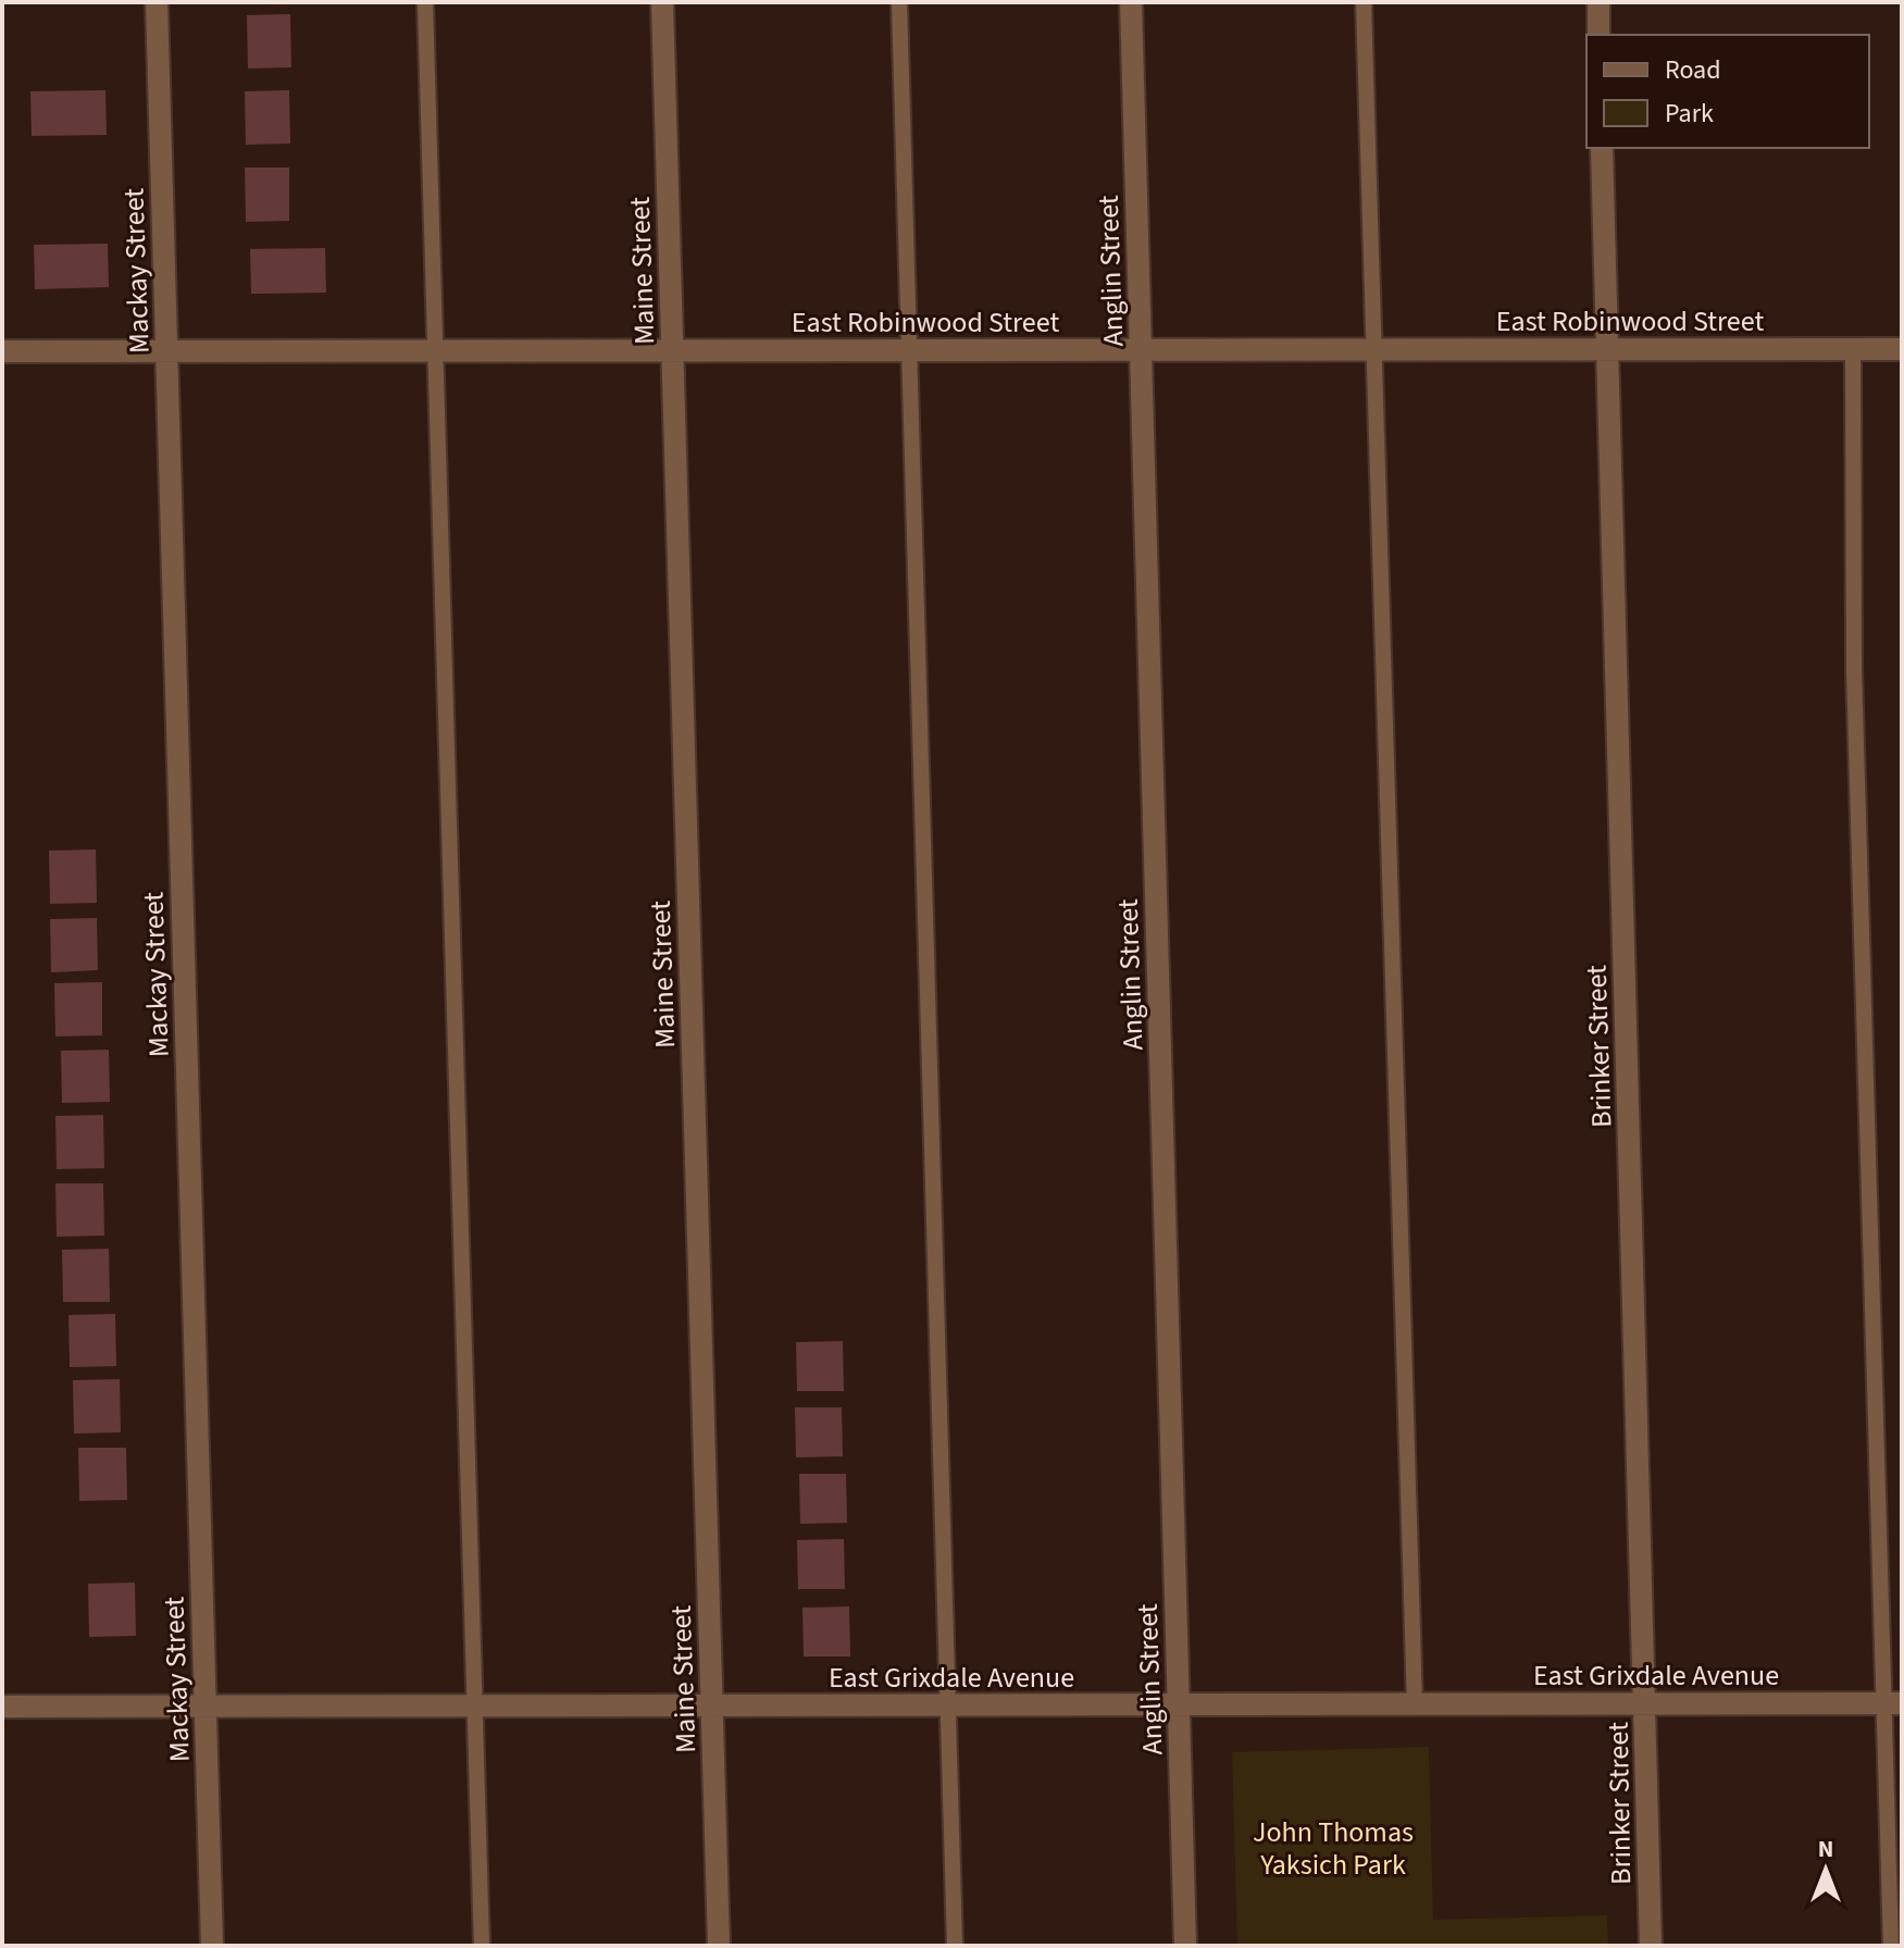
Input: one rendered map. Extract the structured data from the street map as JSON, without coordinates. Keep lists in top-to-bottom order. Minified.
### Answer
{"streets":{"street":["Mackay Street","Maine Street","Anglin Street","East Robinwood Street","Brinker Street","East Grixdale Avenue"]},"crossings":[["Mackay Street","East Robinwood Street"],["Mackay Street","East Grixdale Avenue"],["Maine Street","East Robinwood Street"],["Maine Street","East Grixdale Avenue"],["Anglin Street","East Robinwood Street"],["Anglin Street","East Grixdale Avenue"],["East Robinwood Street","Brinker Street"],["Brinker Street","East Grixdale Avenue"]],"parks":["John Thomas Yaksich Park"],"legend":["Road","Park"],"north":"top"}
